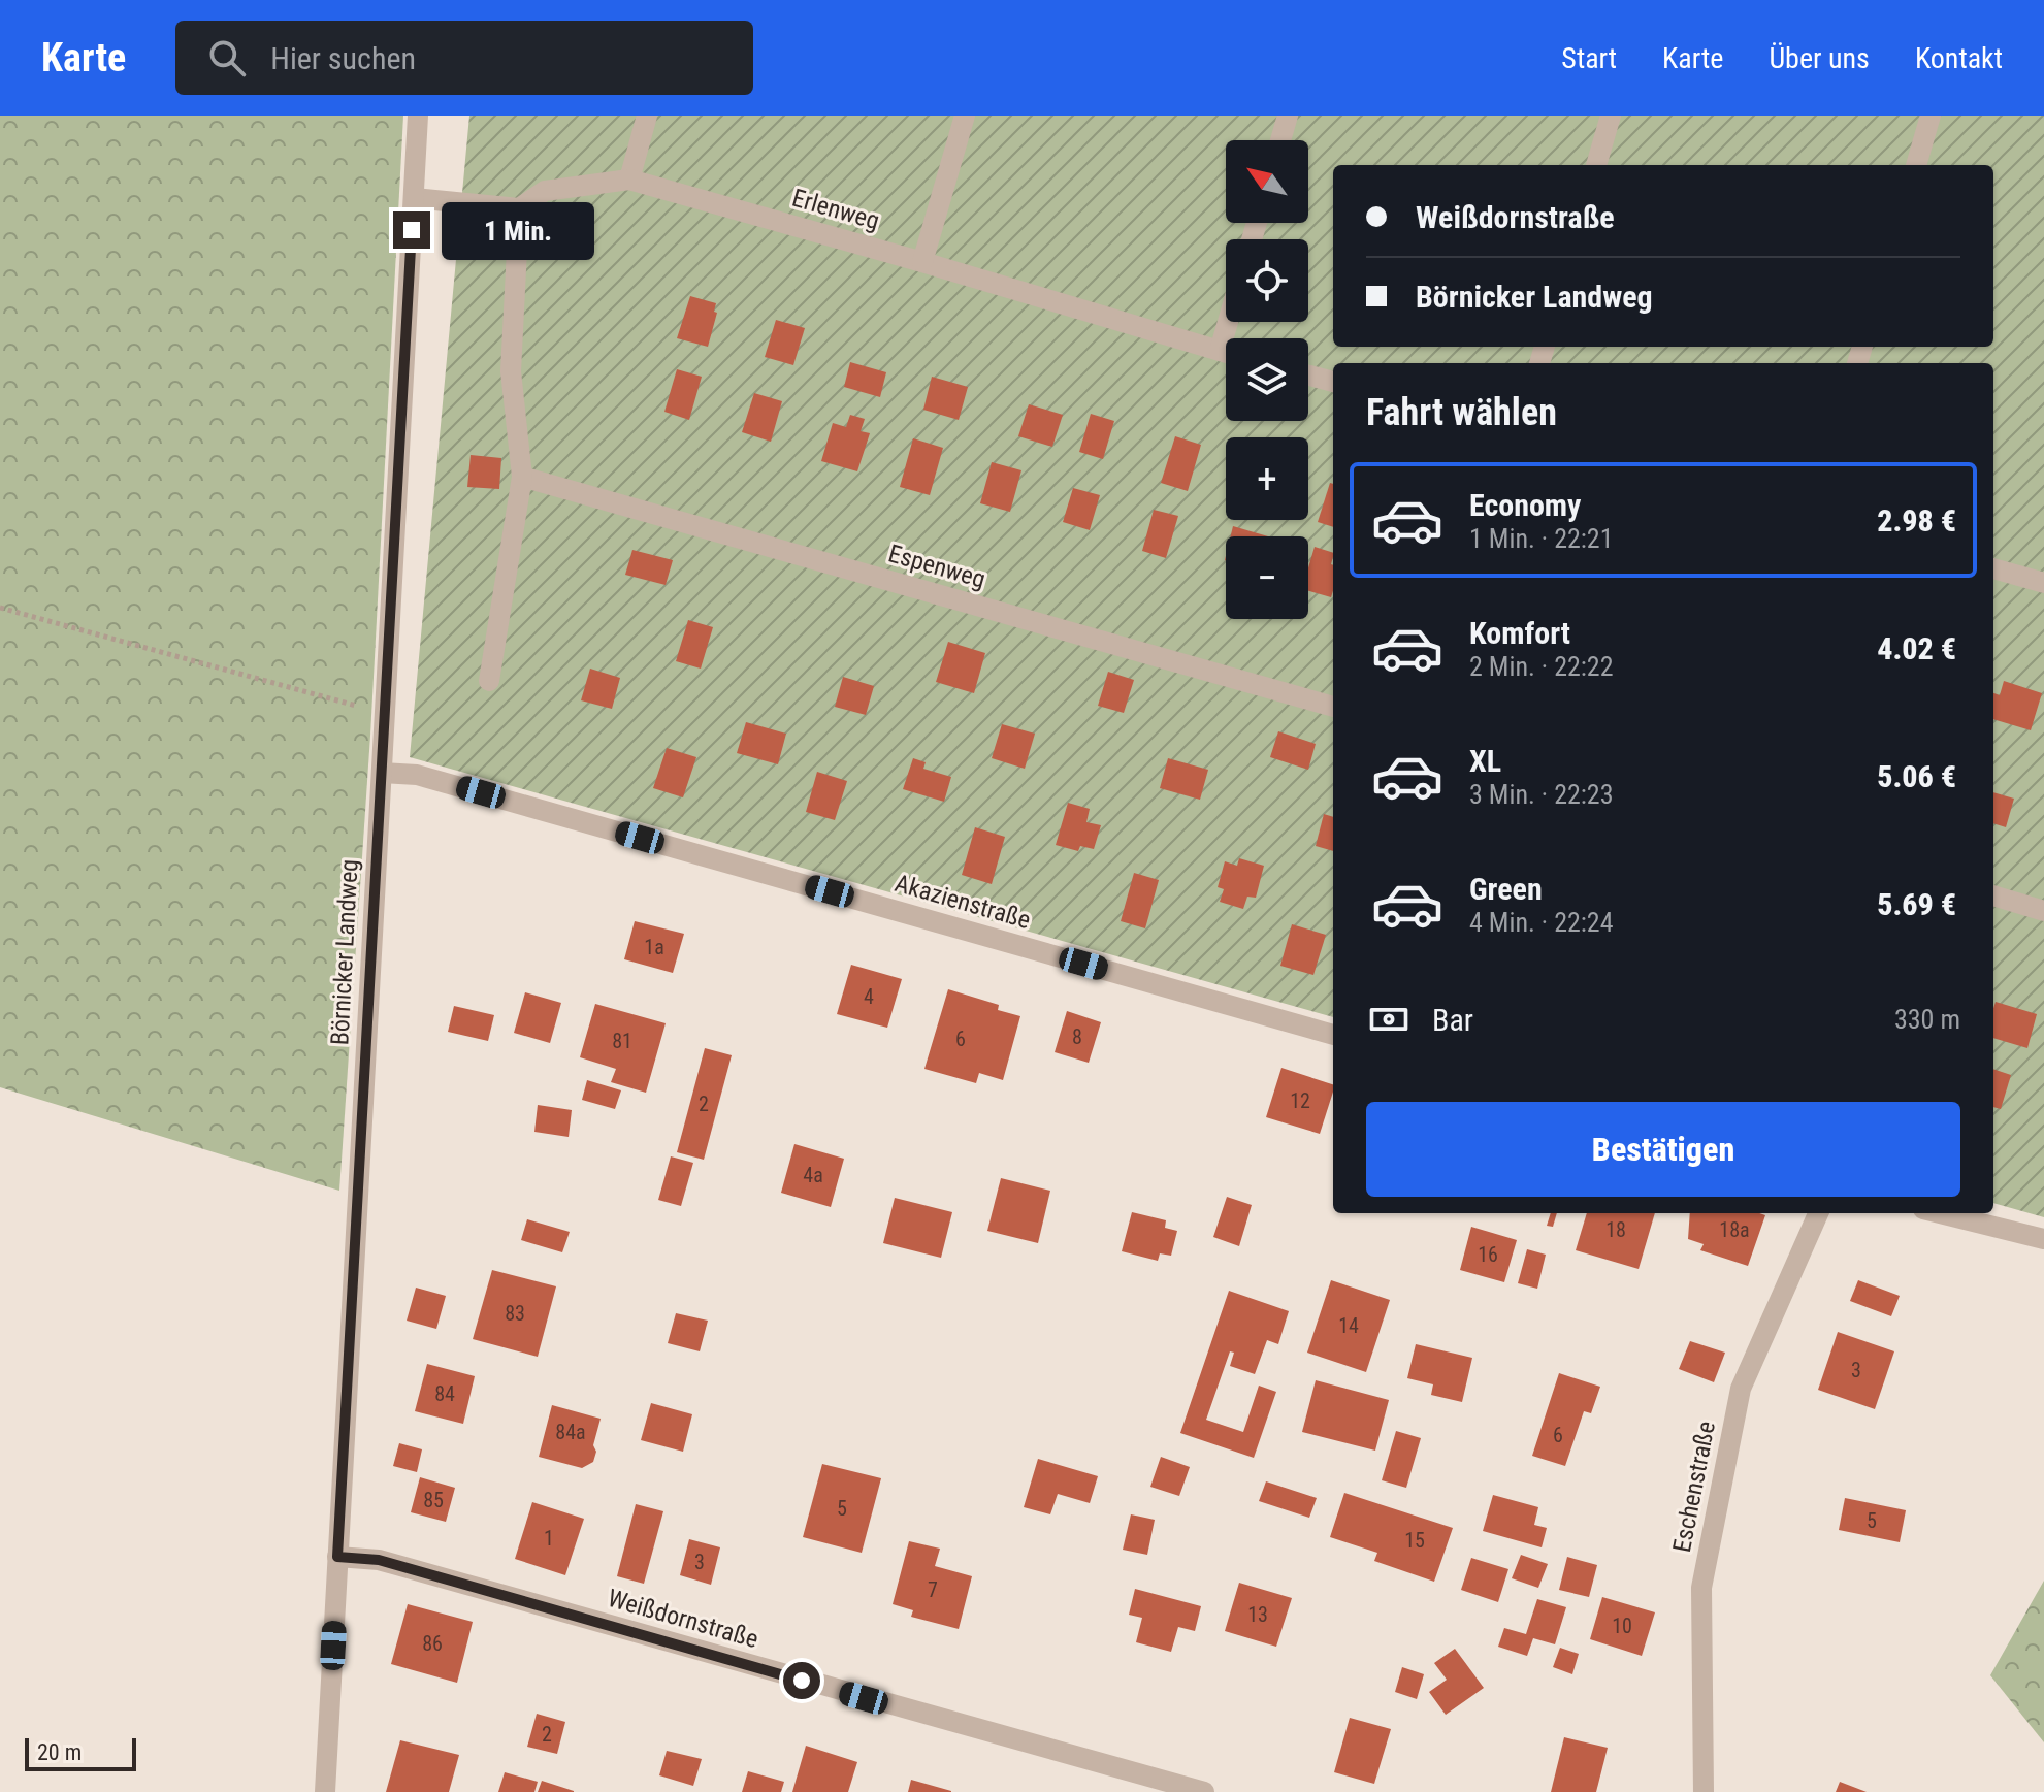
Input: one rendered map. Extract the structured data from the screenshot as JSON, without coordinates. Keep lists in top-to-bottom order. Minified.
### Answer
{"streets":{"street":["Erlenweg","Espenweg","Akazienstraße","Börnicker Landweg","Eschenstraße","Weißdornstraße"]},"crossings":[["Akazienstraße","Börnicker Landweg"],["Börnicker Landweg","Weißdornstraße"]],"house_numbers":["1a","4","8","6","81","12","2","4a","18","18a","16","83","14","3","84","84a","6","85","5","5","1","15","3","7","13","10","86","2"],"scale_bar":"20 m","north":"top left","page":{"header":"Karte","search":"Hier suchen","nav":["Start","Karte","Über uns","Kontakt"],"map_buttons":["+","−"],"banner":["Weißdornstraße","Börnicker Landweg"],"bubble":"1 Min.","heading":"Fahrt wählen","list":[{"name":"Economy","note":"1 Min. · 22:21","value":"2.98 €"},{"name":"Komfort","note":"2 Min. · 22:22","value":"4.02 €"},{"name":"XL","note":"3 Min. · 22:23","value":"5.06 €"},{"name":"Green","note":"4 Min. · 22:24","value":"5.69 €"}],"pay":["Bar","330 m"],"buttons":"Bestätigen","scale":"20 m"}}
